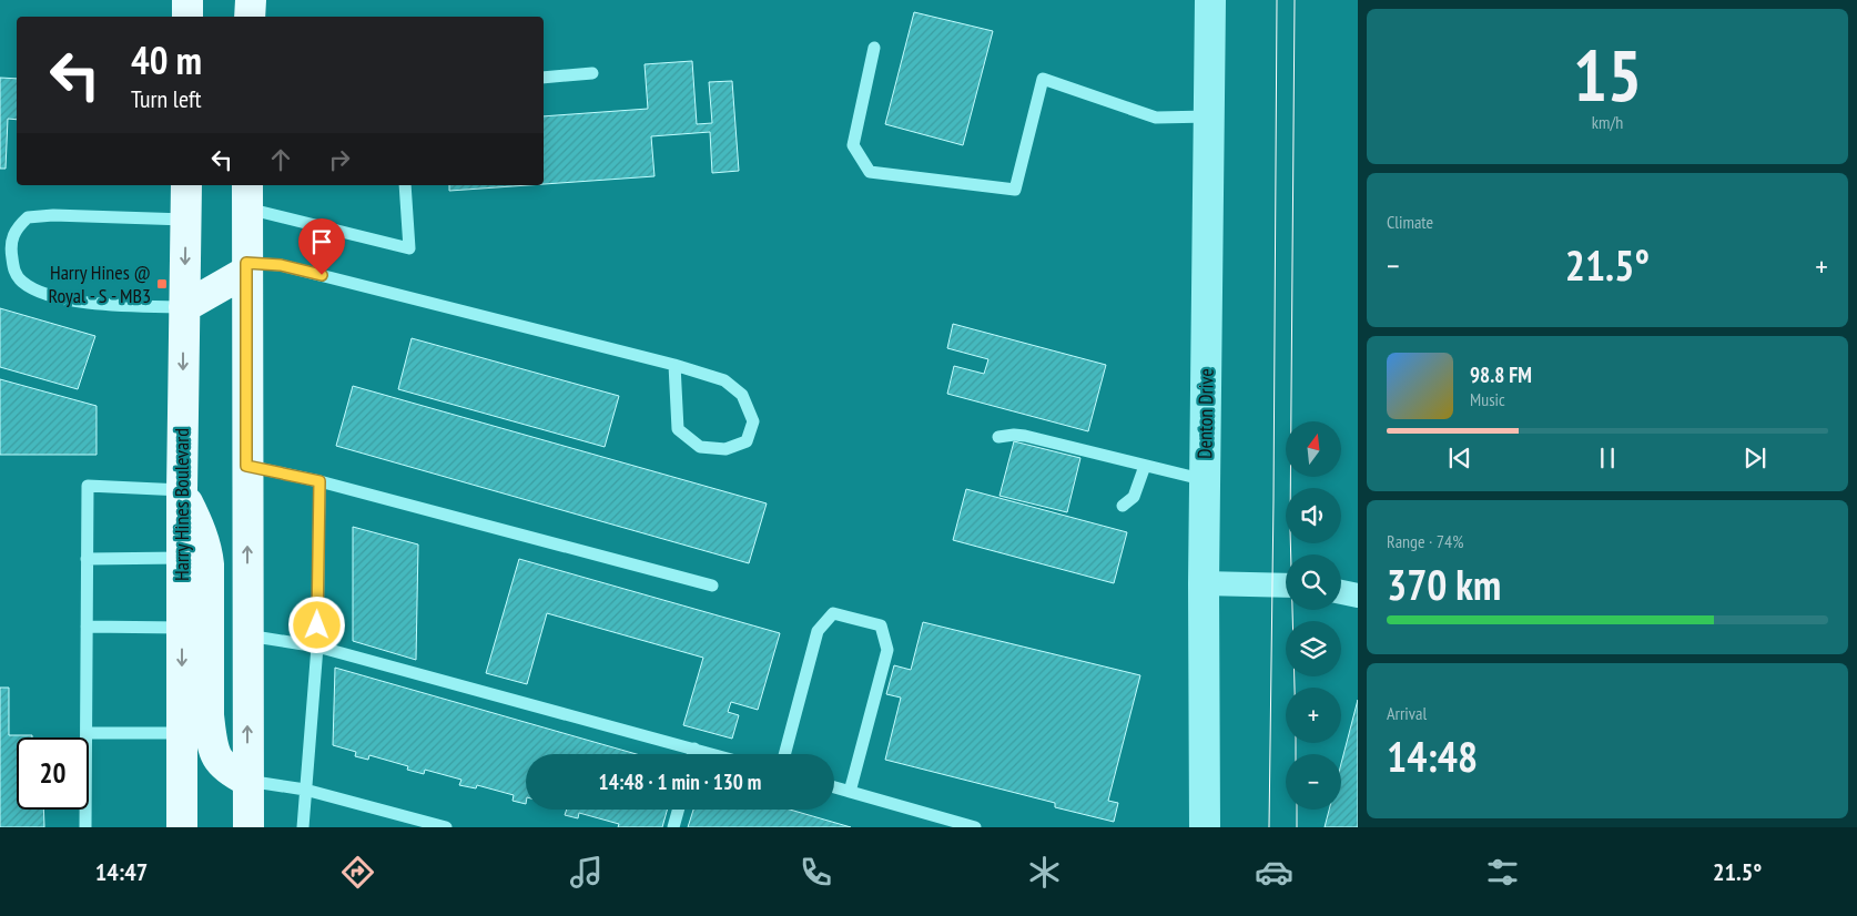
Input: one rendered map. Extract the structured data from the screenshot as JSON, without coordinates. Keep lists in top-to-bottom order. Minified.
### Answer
{"streets":{"main road":["Harry Hines Boulevard"],"street":["Denton Drive"]},"places":{"transit":["Harry Hines @ Royal - S - MB3"]},"north":"top","page":{"tile":[["15","km/h"],"Climate",["Range · 74%","370 km"],["Arrival","14:48"]],"turn":["40 m","Turn left"],"heat":["−","21.5°","+"],"song":["98.8 FM","Music"],"map_buttons":["+","−"],"limit":"20","trip":"14:48 · 1 min · 130 m","tabs":["14:47","21.5°"]}}
